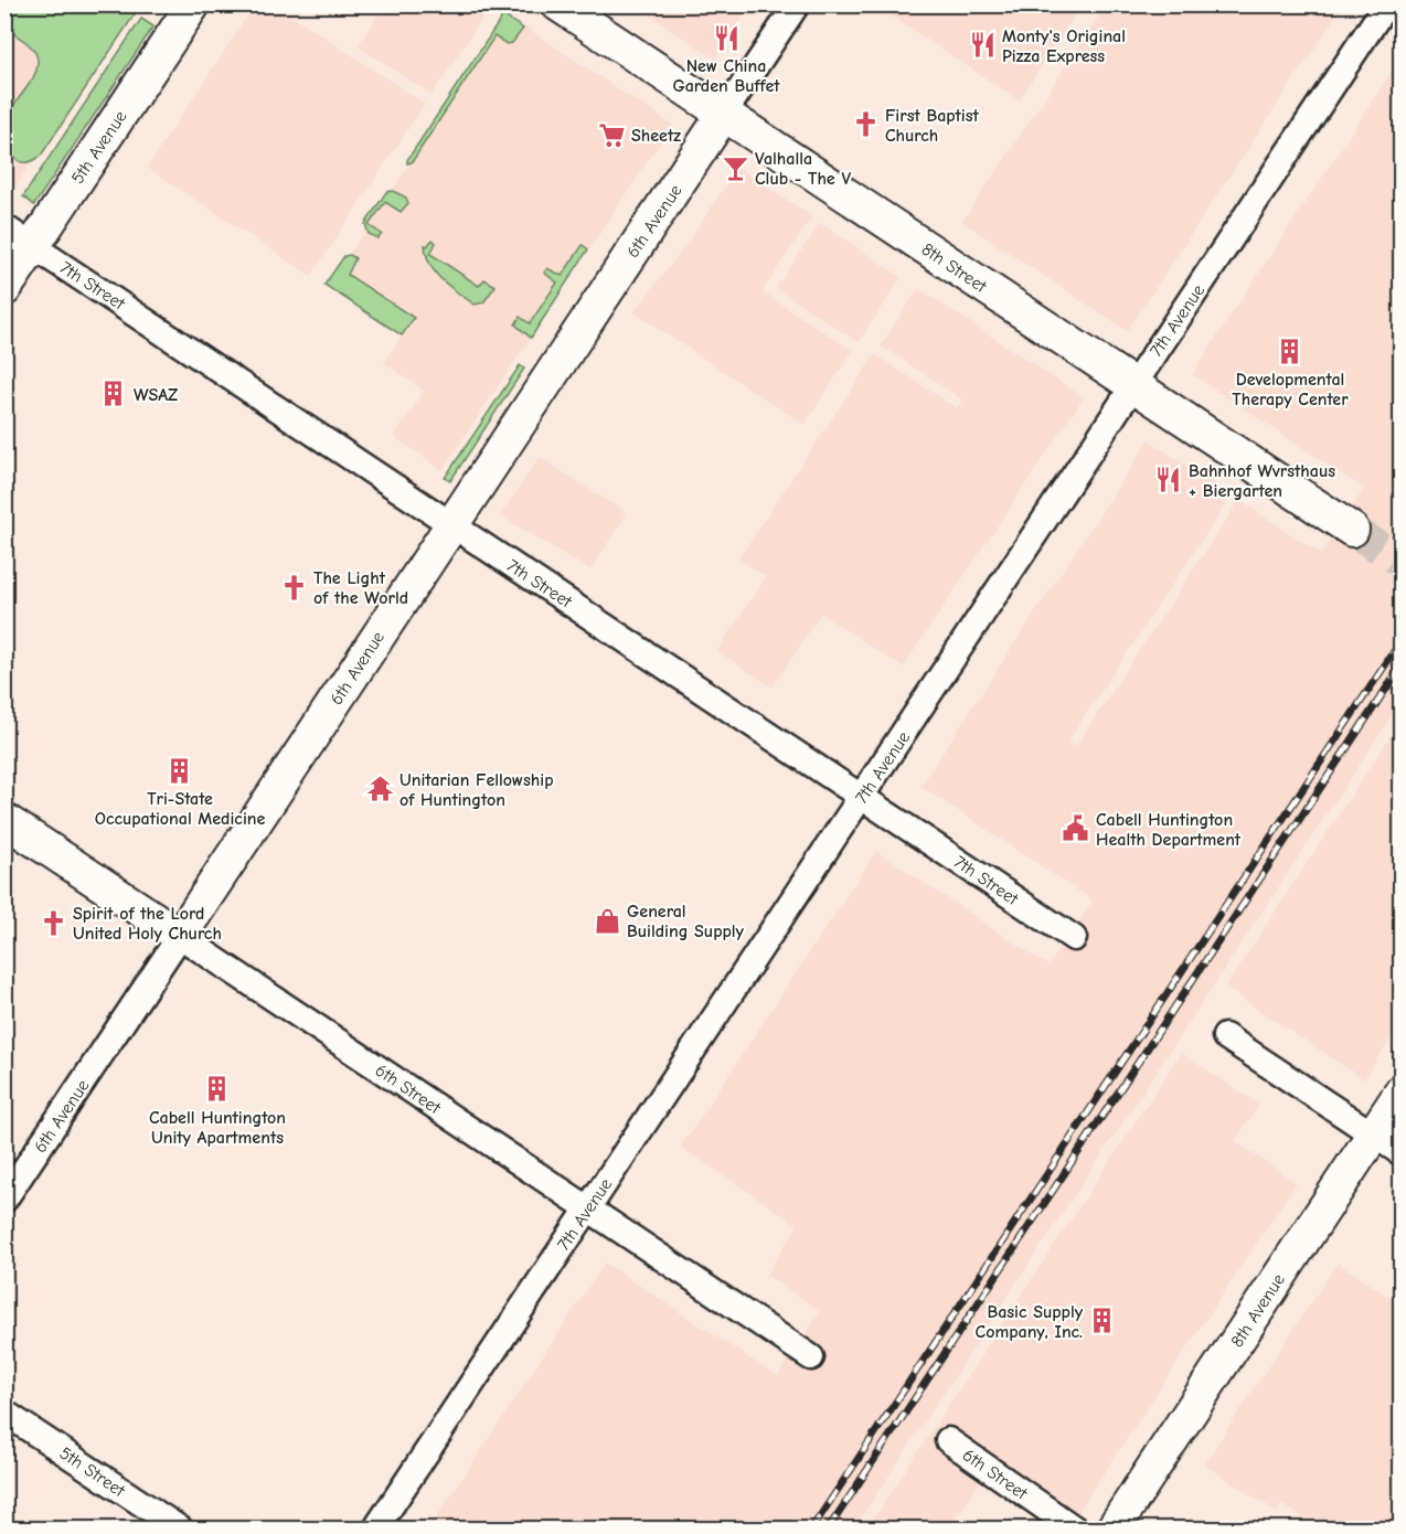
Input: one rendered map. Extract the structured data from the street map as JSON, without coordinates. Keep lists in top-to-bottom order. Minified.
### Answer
{"streets":{"main road":["5th Avenue","6th Avenue","8th Street","6th Street","8th Avenue"],"street":["7th Street","7th Avenue","5th Street"]},"crossings":[["5th Avenue","7th Street"],["6th Avenue","8th Street"],["6th Avenue","7th Street"],["6th Avenue","6th Street"],["8th Street","7th Avenue"],["7th Street","7th Avenue"],["7th Avenue","6th Street"]],"places":{"restaurant":["New China Garden Buffet","Monty's Original Pizza Express","Bahnhof Wvrsthaus + Biergarten"],"church":["First Baptist Church","The Light of the World","Spirit of the Lord United Holy Church"],"supermarket":["Sheetz"],"bar":["Valhalla Club - The V"],"building":["Developmental Therapy Center","WSAZ","Tri-State Occupational Medicine","Cabell Huntington Unity Apartments","Basic Supply Company, Inc."],"temple":["Unitarian Fellowship of Huntington"],"public building":["Cabell Huntington Health Department"],"shop":["General Building Supply"]}}
